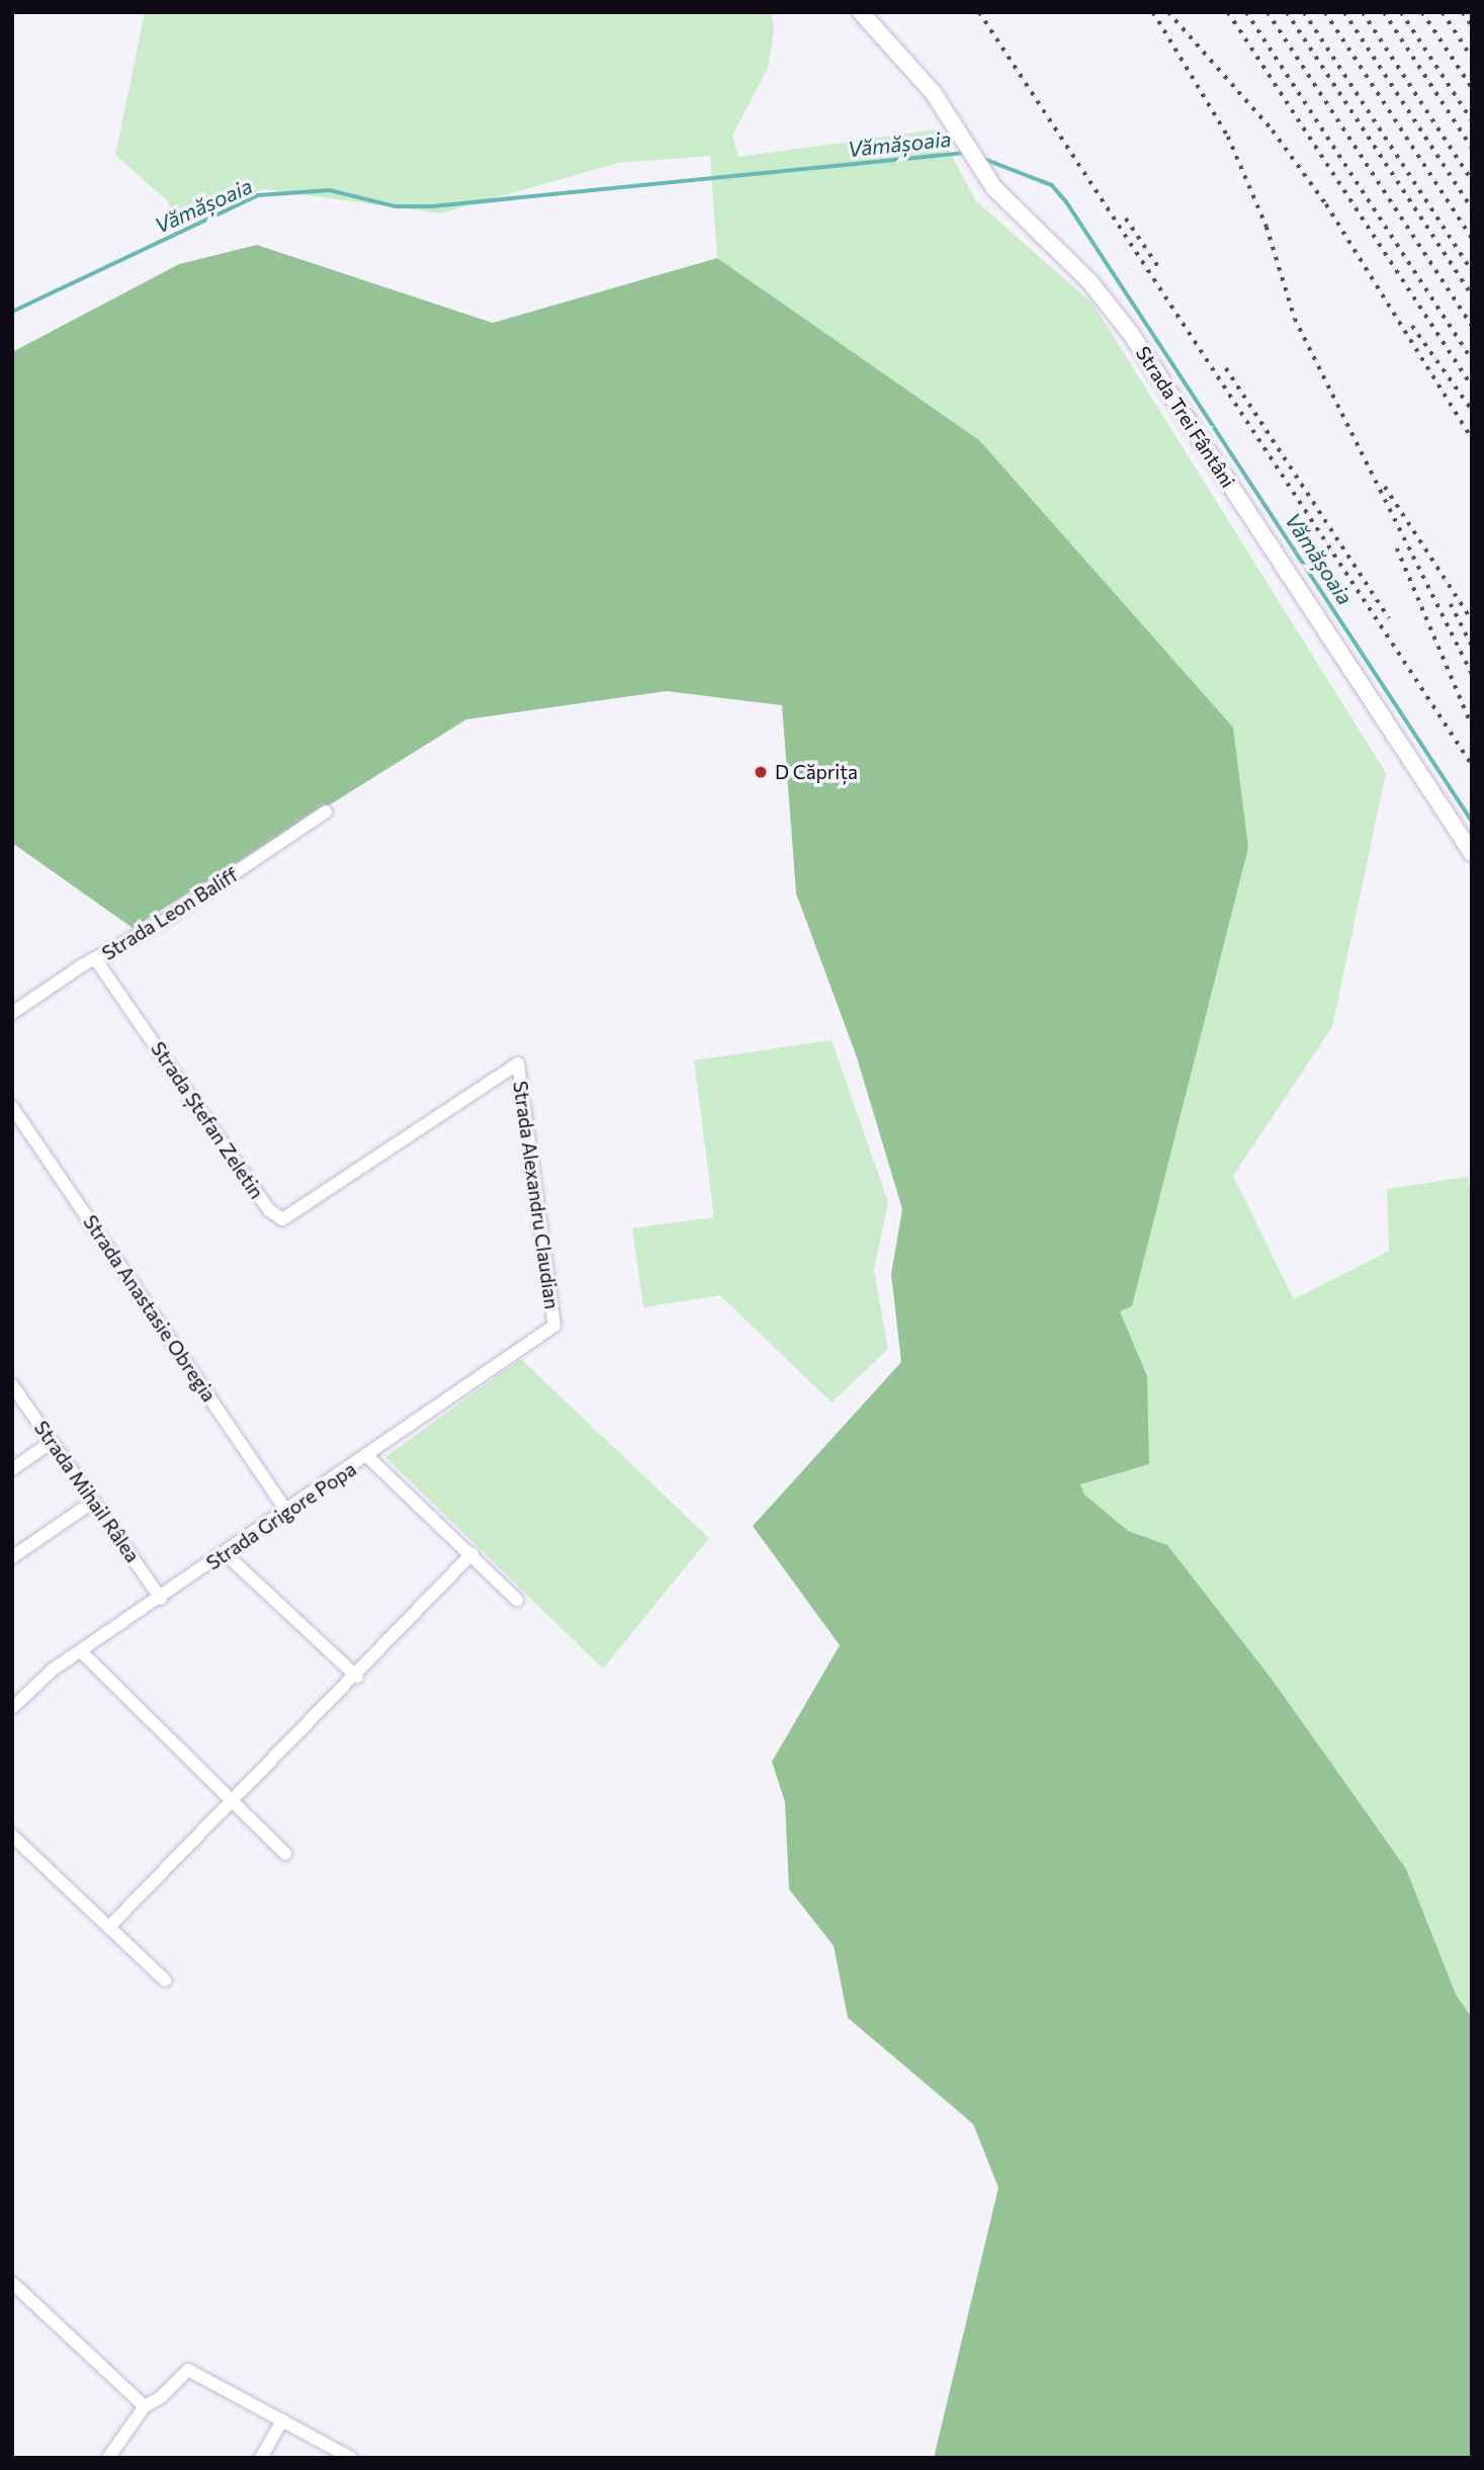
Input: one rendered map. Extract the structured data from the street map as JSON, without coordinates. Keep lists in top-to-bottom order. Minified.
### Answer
{"streets":{"main road":["Strada Trei Fântâni"],"street":["Strada Leon Baliff","Strada Ștefan Zeletin","Strada Alexandru Claudian","Strada Anastasie Obregia","Strada Mihail Râlea","Strada Grigore Popa"]},"crossings":[["Strada Leon Baliff","Strada Ștefan Zeletin"],["Strada Ștefan Zeletin","Strada Alexandru Claudian"],["Strada Alexandru Claudian","Strada Grigore Popa"],["Strada Anastasie Obregia","Strada Grigore Popa"],["Strada Mihail Râlea","Strada Grigore Popa"]],"water":["Vămășoaia"],"places":["D Căprița"]}
